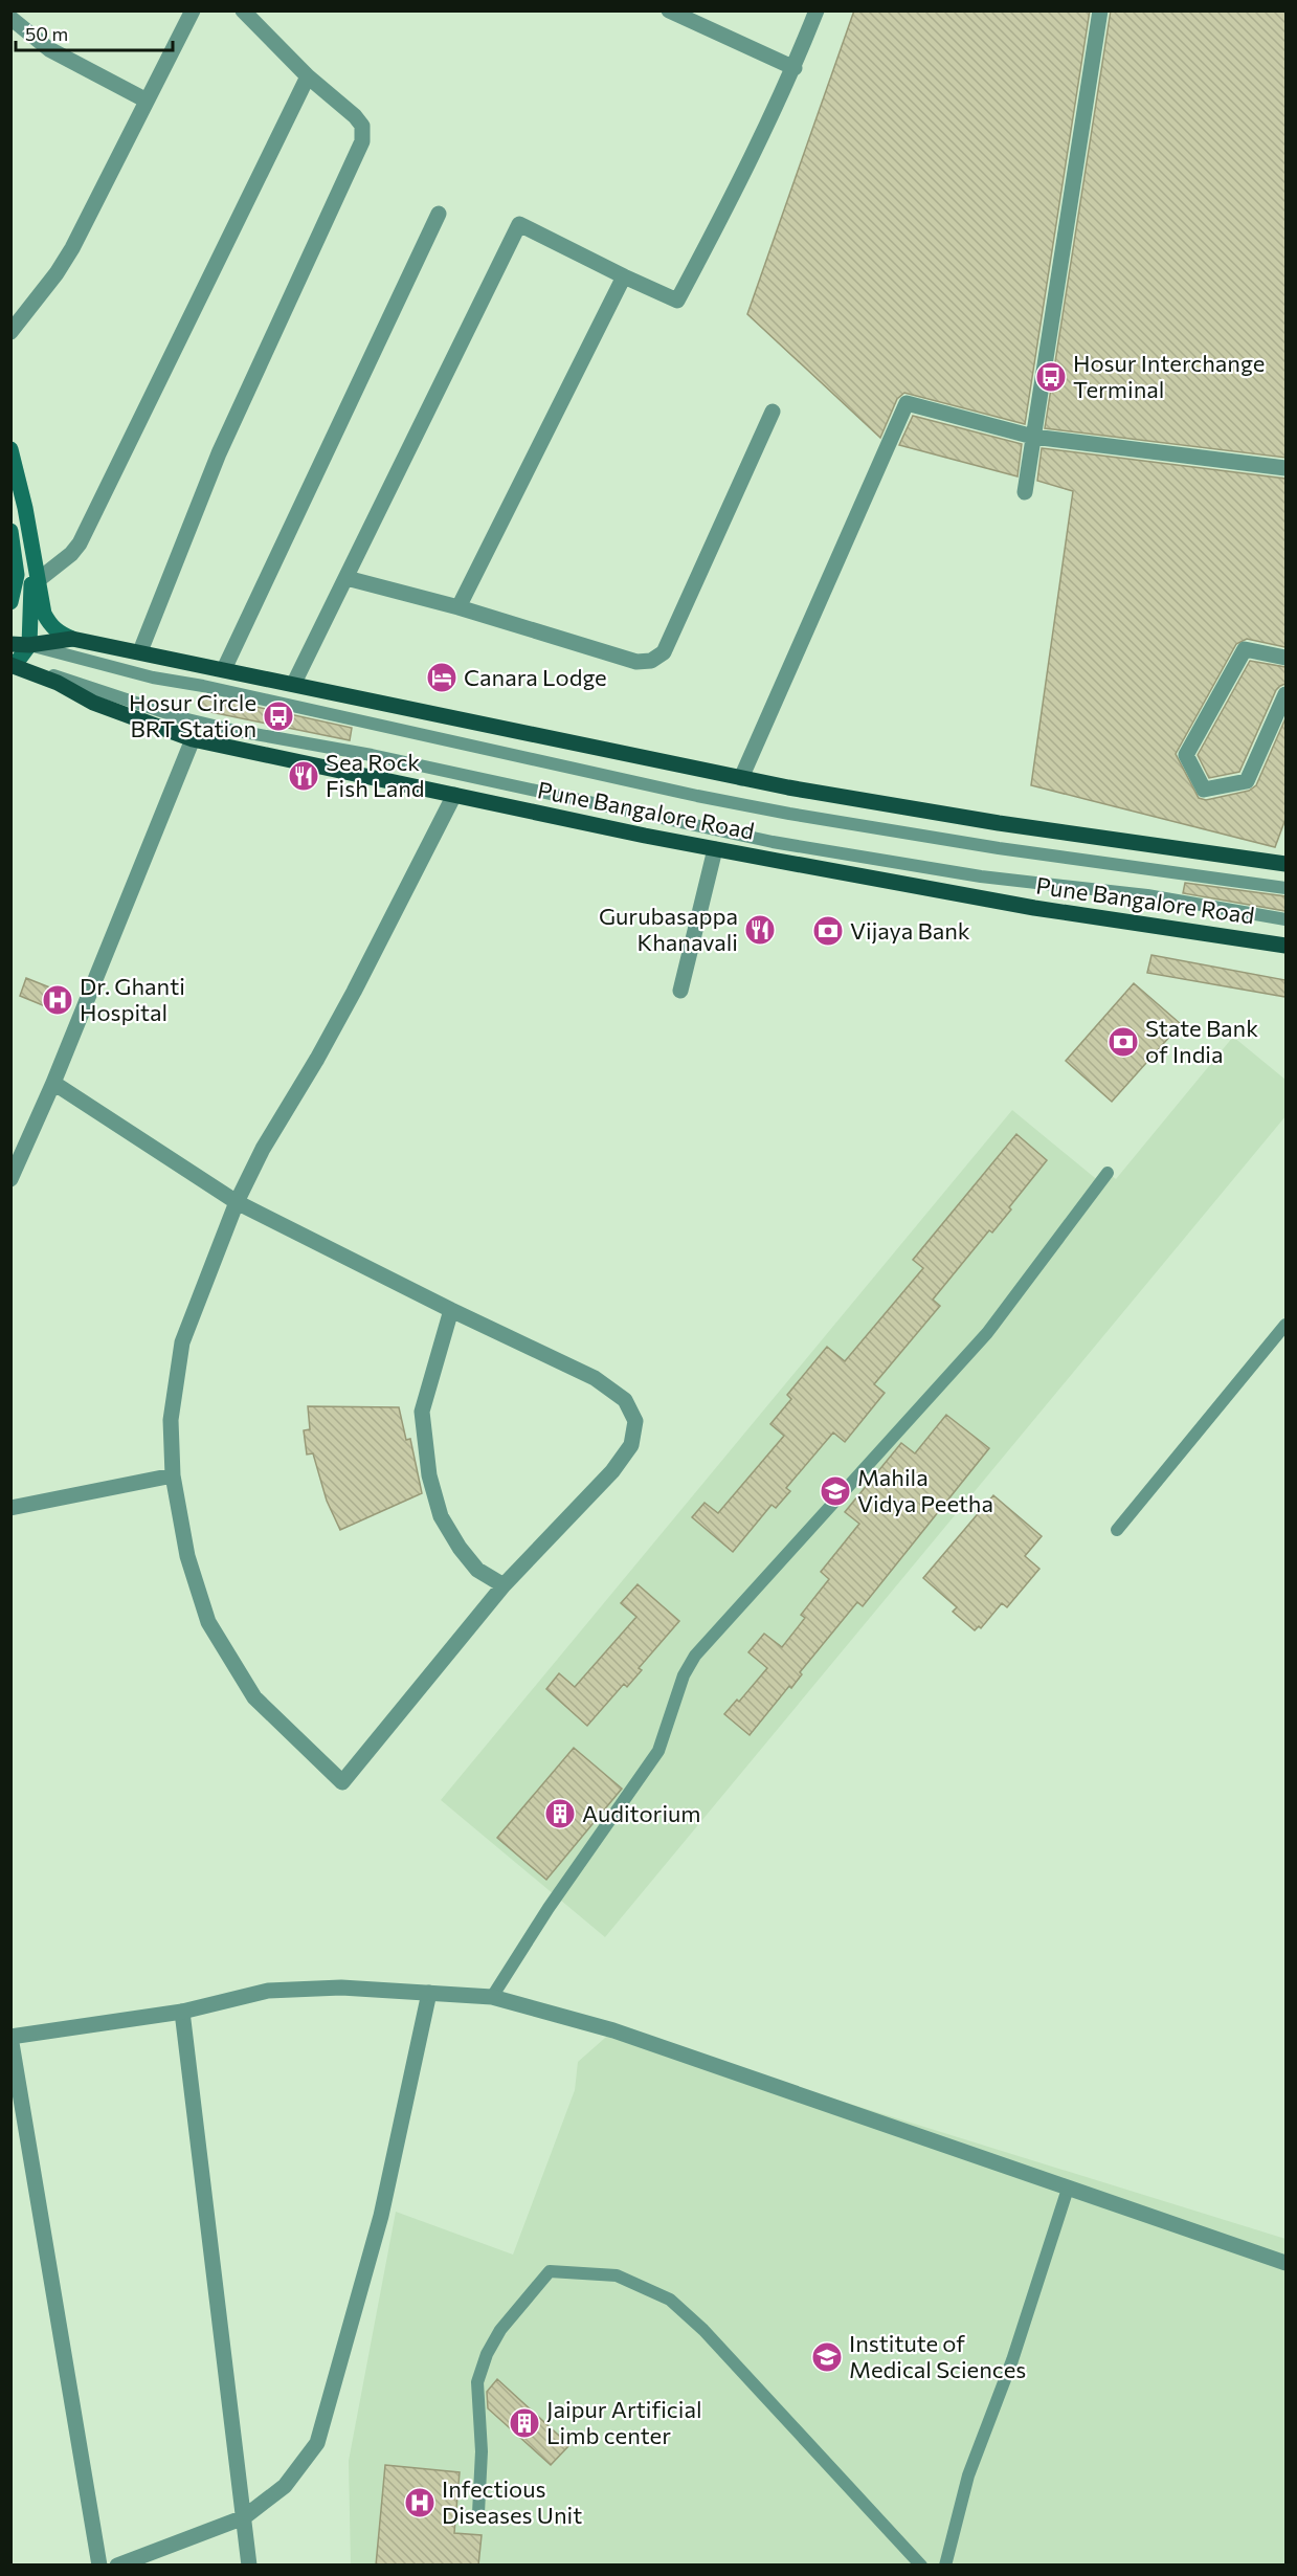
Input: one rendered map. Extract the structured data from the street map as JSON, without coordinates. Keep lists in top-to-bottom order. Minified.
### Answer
{"streets":{"main road":["Pune Bangalore Road"]},"places":{"bus stop":["Hosur Interchange Terminal","Hosur Circle BRT Station"],"hotel":["Canara Lodge"],"restaurant":["Sea Rock Fish Land","Gurubasappa Khanavali"],"bank":["Vijaya Bank","State Bank of India"],"hospital":["Dr. Ghanti Hospital","Infectious Diseases Unit"],"school or university":["Mahila Vidya Peetha","Institute of Medical Sciences"],"building":["Auditorium","Jaipur Artificial Limb center"]},"scale_bar":"50 m"}
